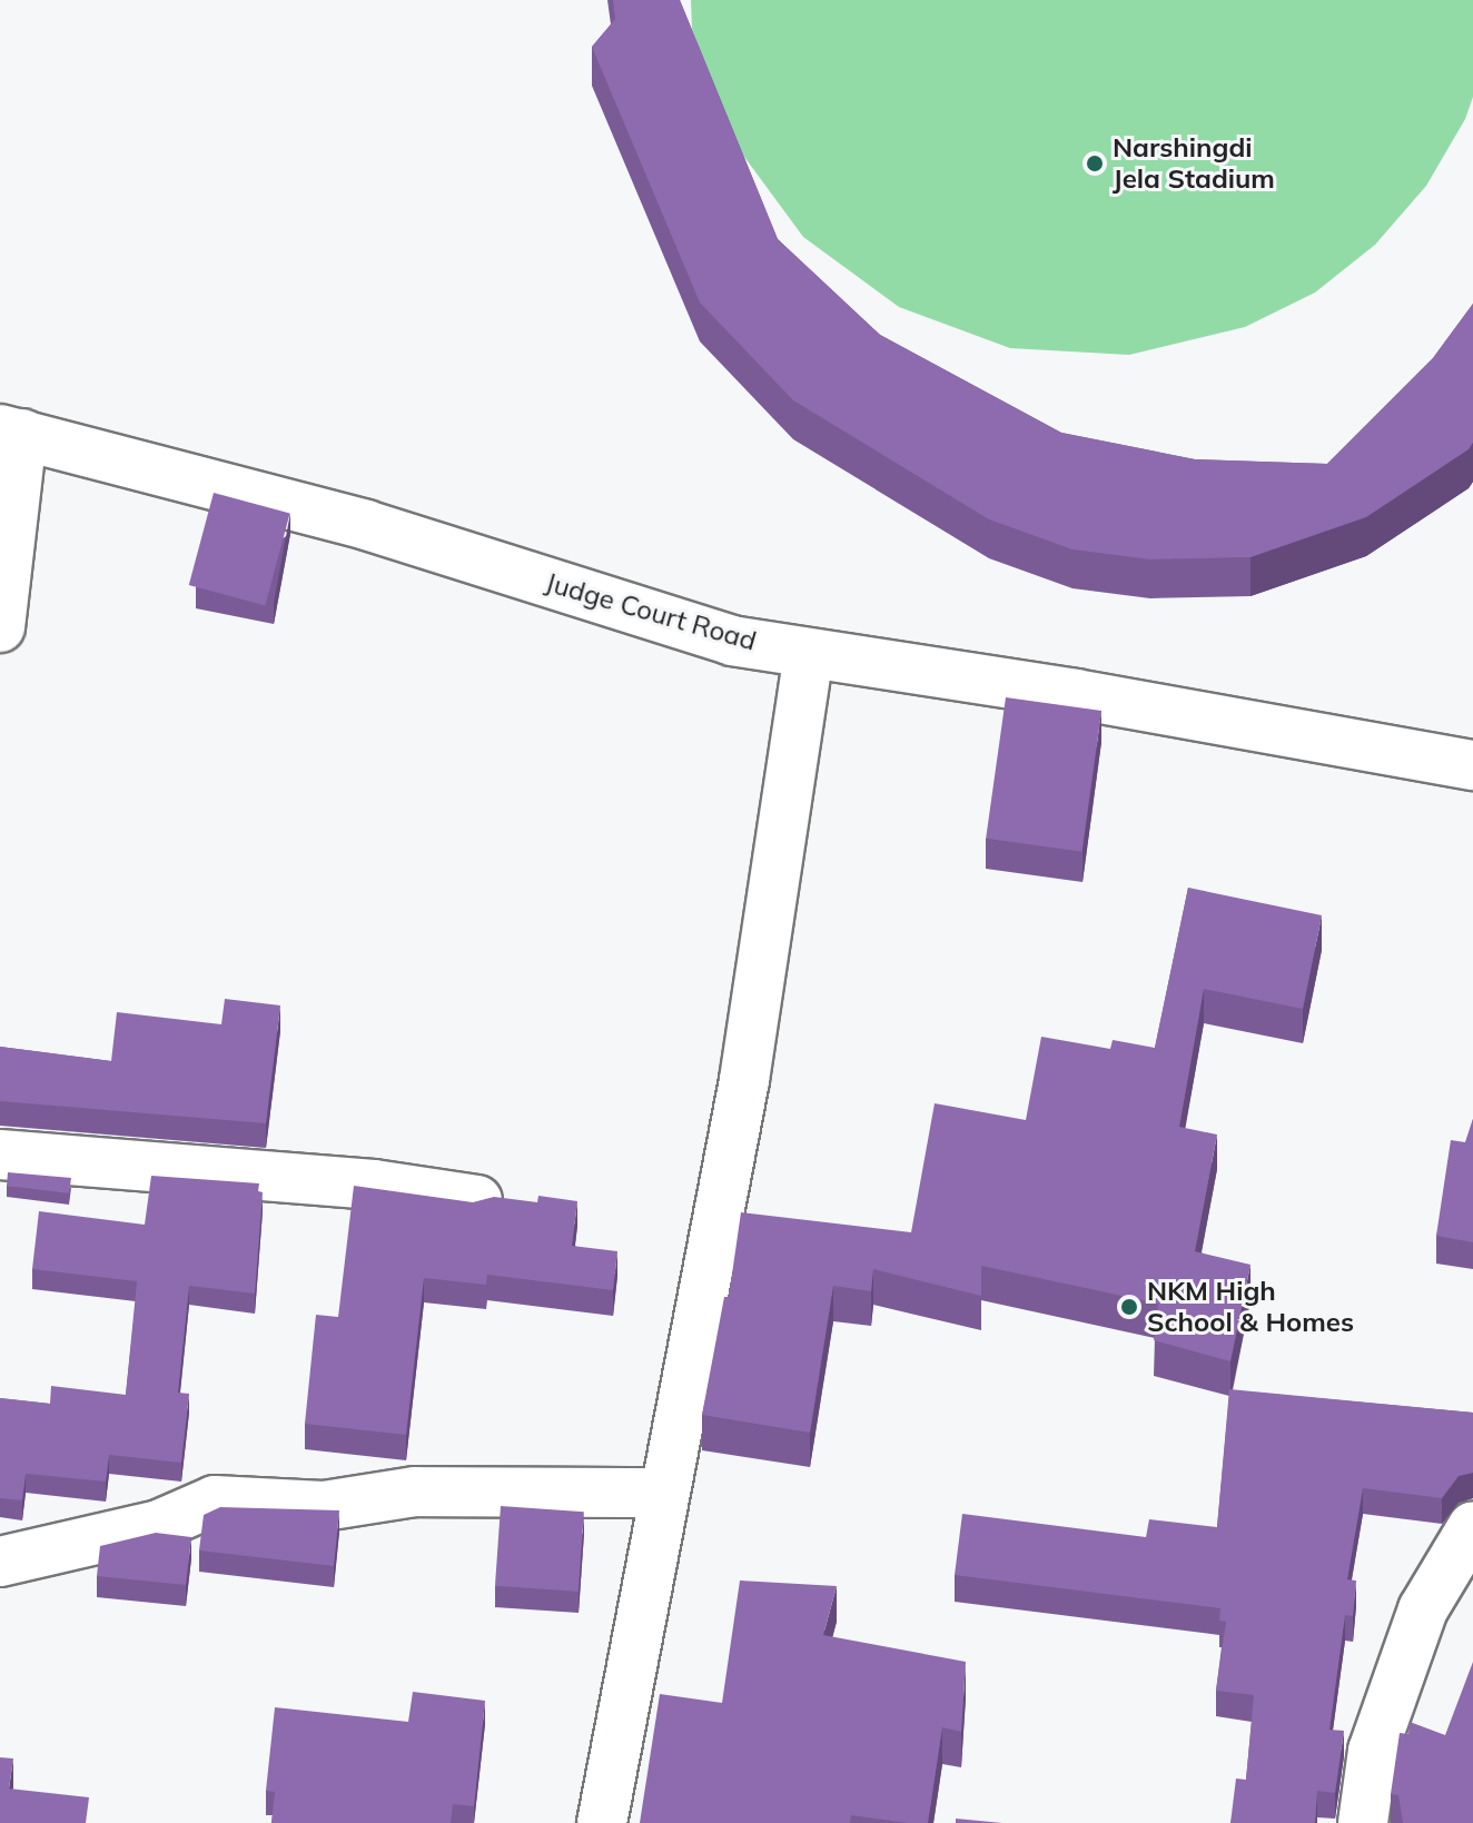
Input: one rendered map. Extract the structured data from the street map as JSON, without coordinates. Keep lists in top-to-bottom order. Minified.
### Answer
{"streets":{"street":["Judge Court Road"]},"places":["Narshingdi Jela Stadium","NKM High School & Homes"]}
